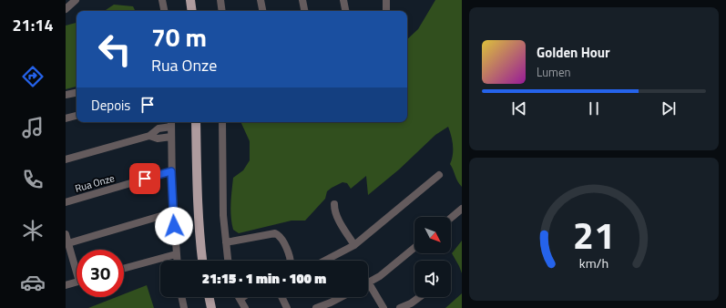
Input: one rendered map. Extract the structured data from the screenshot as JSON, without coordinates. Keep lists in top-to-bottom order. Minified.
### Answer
{"streets":{"street":["Rua Onze"]},"north":"bottom right","page":{"tabs":"21:14","turn":["70 m","Rua Onze"],"song":["Golden Hour","Lumen"],"then":"Depois","limit":"30","trip":"21:15 · 1 min · 100 m","gauge":["21","km/h"]}}
